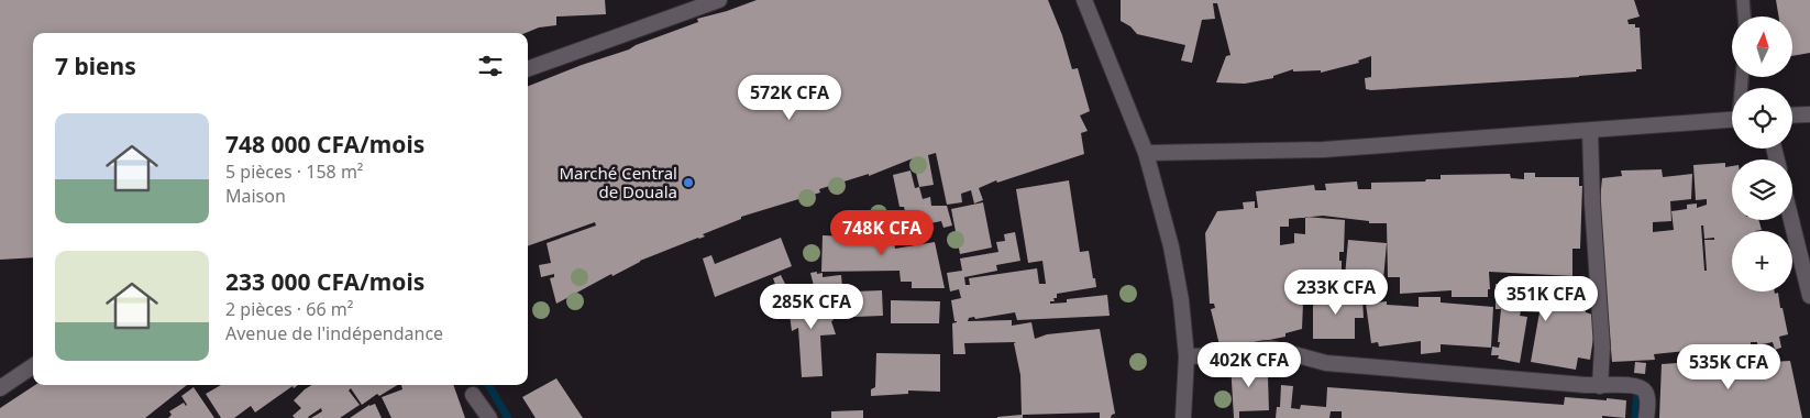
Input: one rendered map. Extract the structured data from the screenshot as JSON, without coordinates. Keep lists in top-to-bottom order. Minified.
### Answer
{"places":["Marché Central de Douala"],"north":"top","page":{"map_buttons":"+","heading":"7 biens","price":["572K CFA","748K CFA","233K CFA","351K CFA","285K CFA","402K CFA","535K CFA"],"list":[{"name":"748 000 CFA/mois","note":"5 pièces · 158 m² · Maison"},{"name":"233 000 CFA/mois","note":"2 pièces · 66 m² · Avenue de l'indépendance"}]}}
